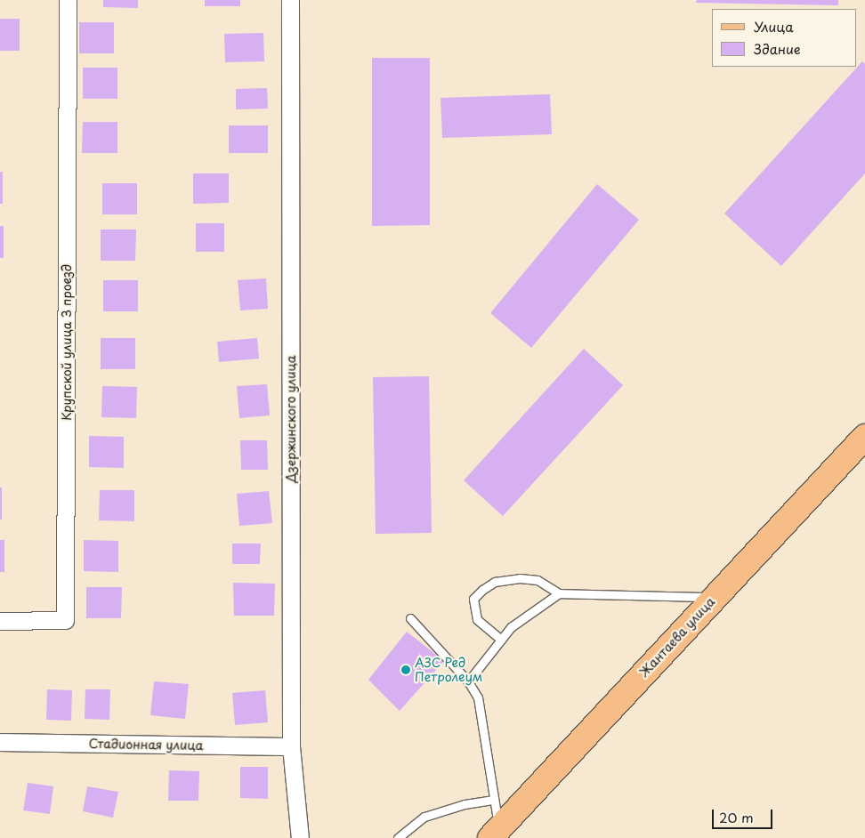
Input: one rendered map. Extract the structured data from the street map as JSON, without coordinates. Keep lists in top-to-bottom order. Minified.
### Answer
{"streets":{"main road":["Жантаева улица"],"street":["Крупской улица 3 проезд","Дзержинского улица","Стадионная улица"]},"crossings":[["Дзержинского улица","Стадионная улица"]],"places":["АЗС Ред Петролеум"],"legend":["Улица","Здание"],"scale_bar":"20 m"}
